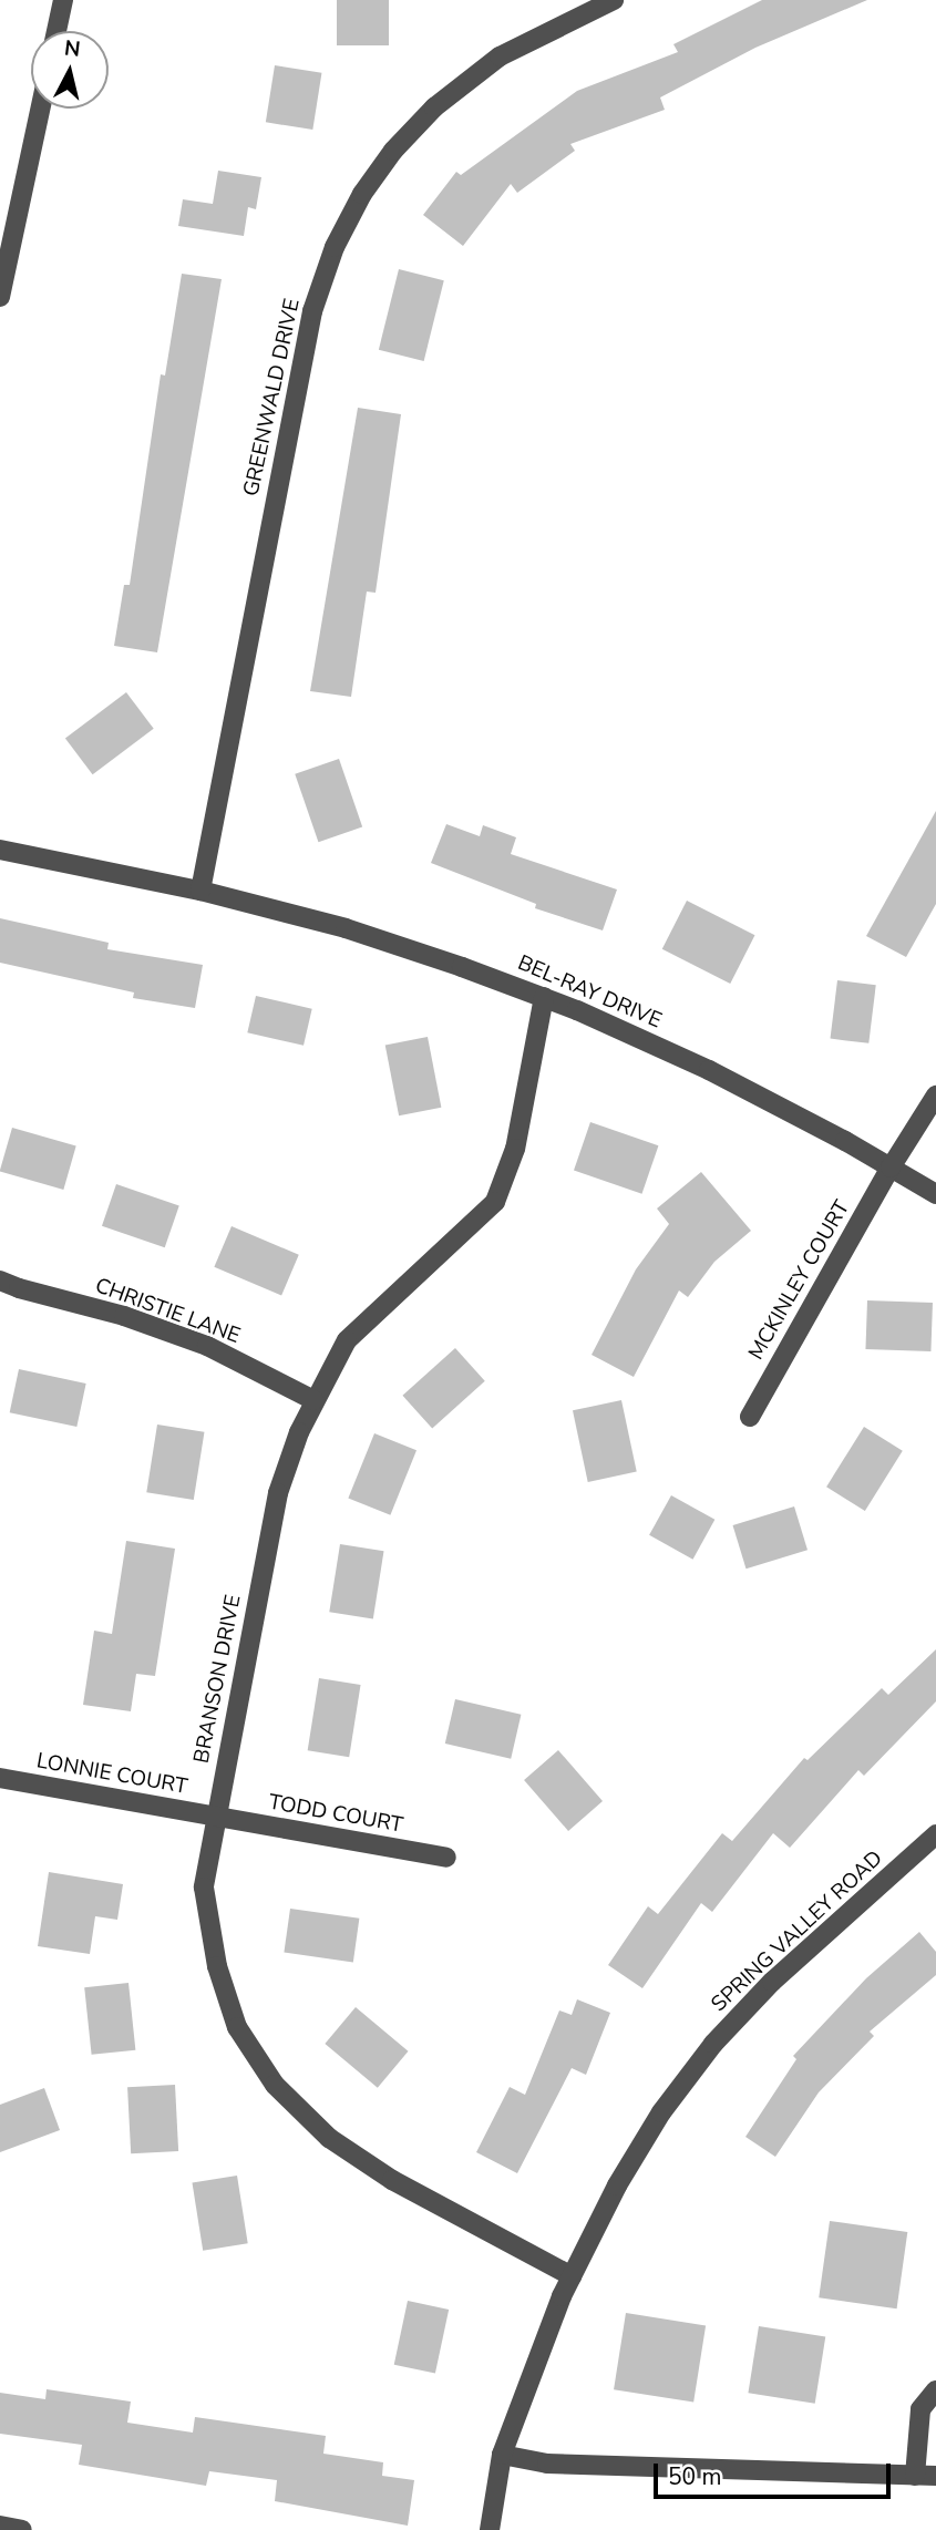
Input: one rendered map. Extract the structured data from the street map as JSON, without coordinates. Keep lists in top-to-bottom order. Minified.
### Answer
{"streets":{"street":["GREENWALD DRIVE","BEL-RAY DRIVE","MCKINLEY COURT","CHRISTIE LANE","BRANSON DRIVE","LONNIE COURT","TODD COURT","SPRING VALLEY ROAD"]},"crossings":[["GREENWALD DRIVE","BEL-RAY DRIVE"],["BEL-RAY DRIVE","MCKINLEY COURT"],["BEL-RAY DRIVE","BRANSON DRIVE"],["CHRISTIE LANE","BRANSON DRIVE"],["BRANSON DRIVE","LONNIE COURT"],["BRANSON DRIVE","TODD COURT"],["BRANSON DRIVE","SPRING VALLEY ROAD"],["LONNIE COURT","TODD COURT"]],"scale_bar":"50 m","north":"top"}
